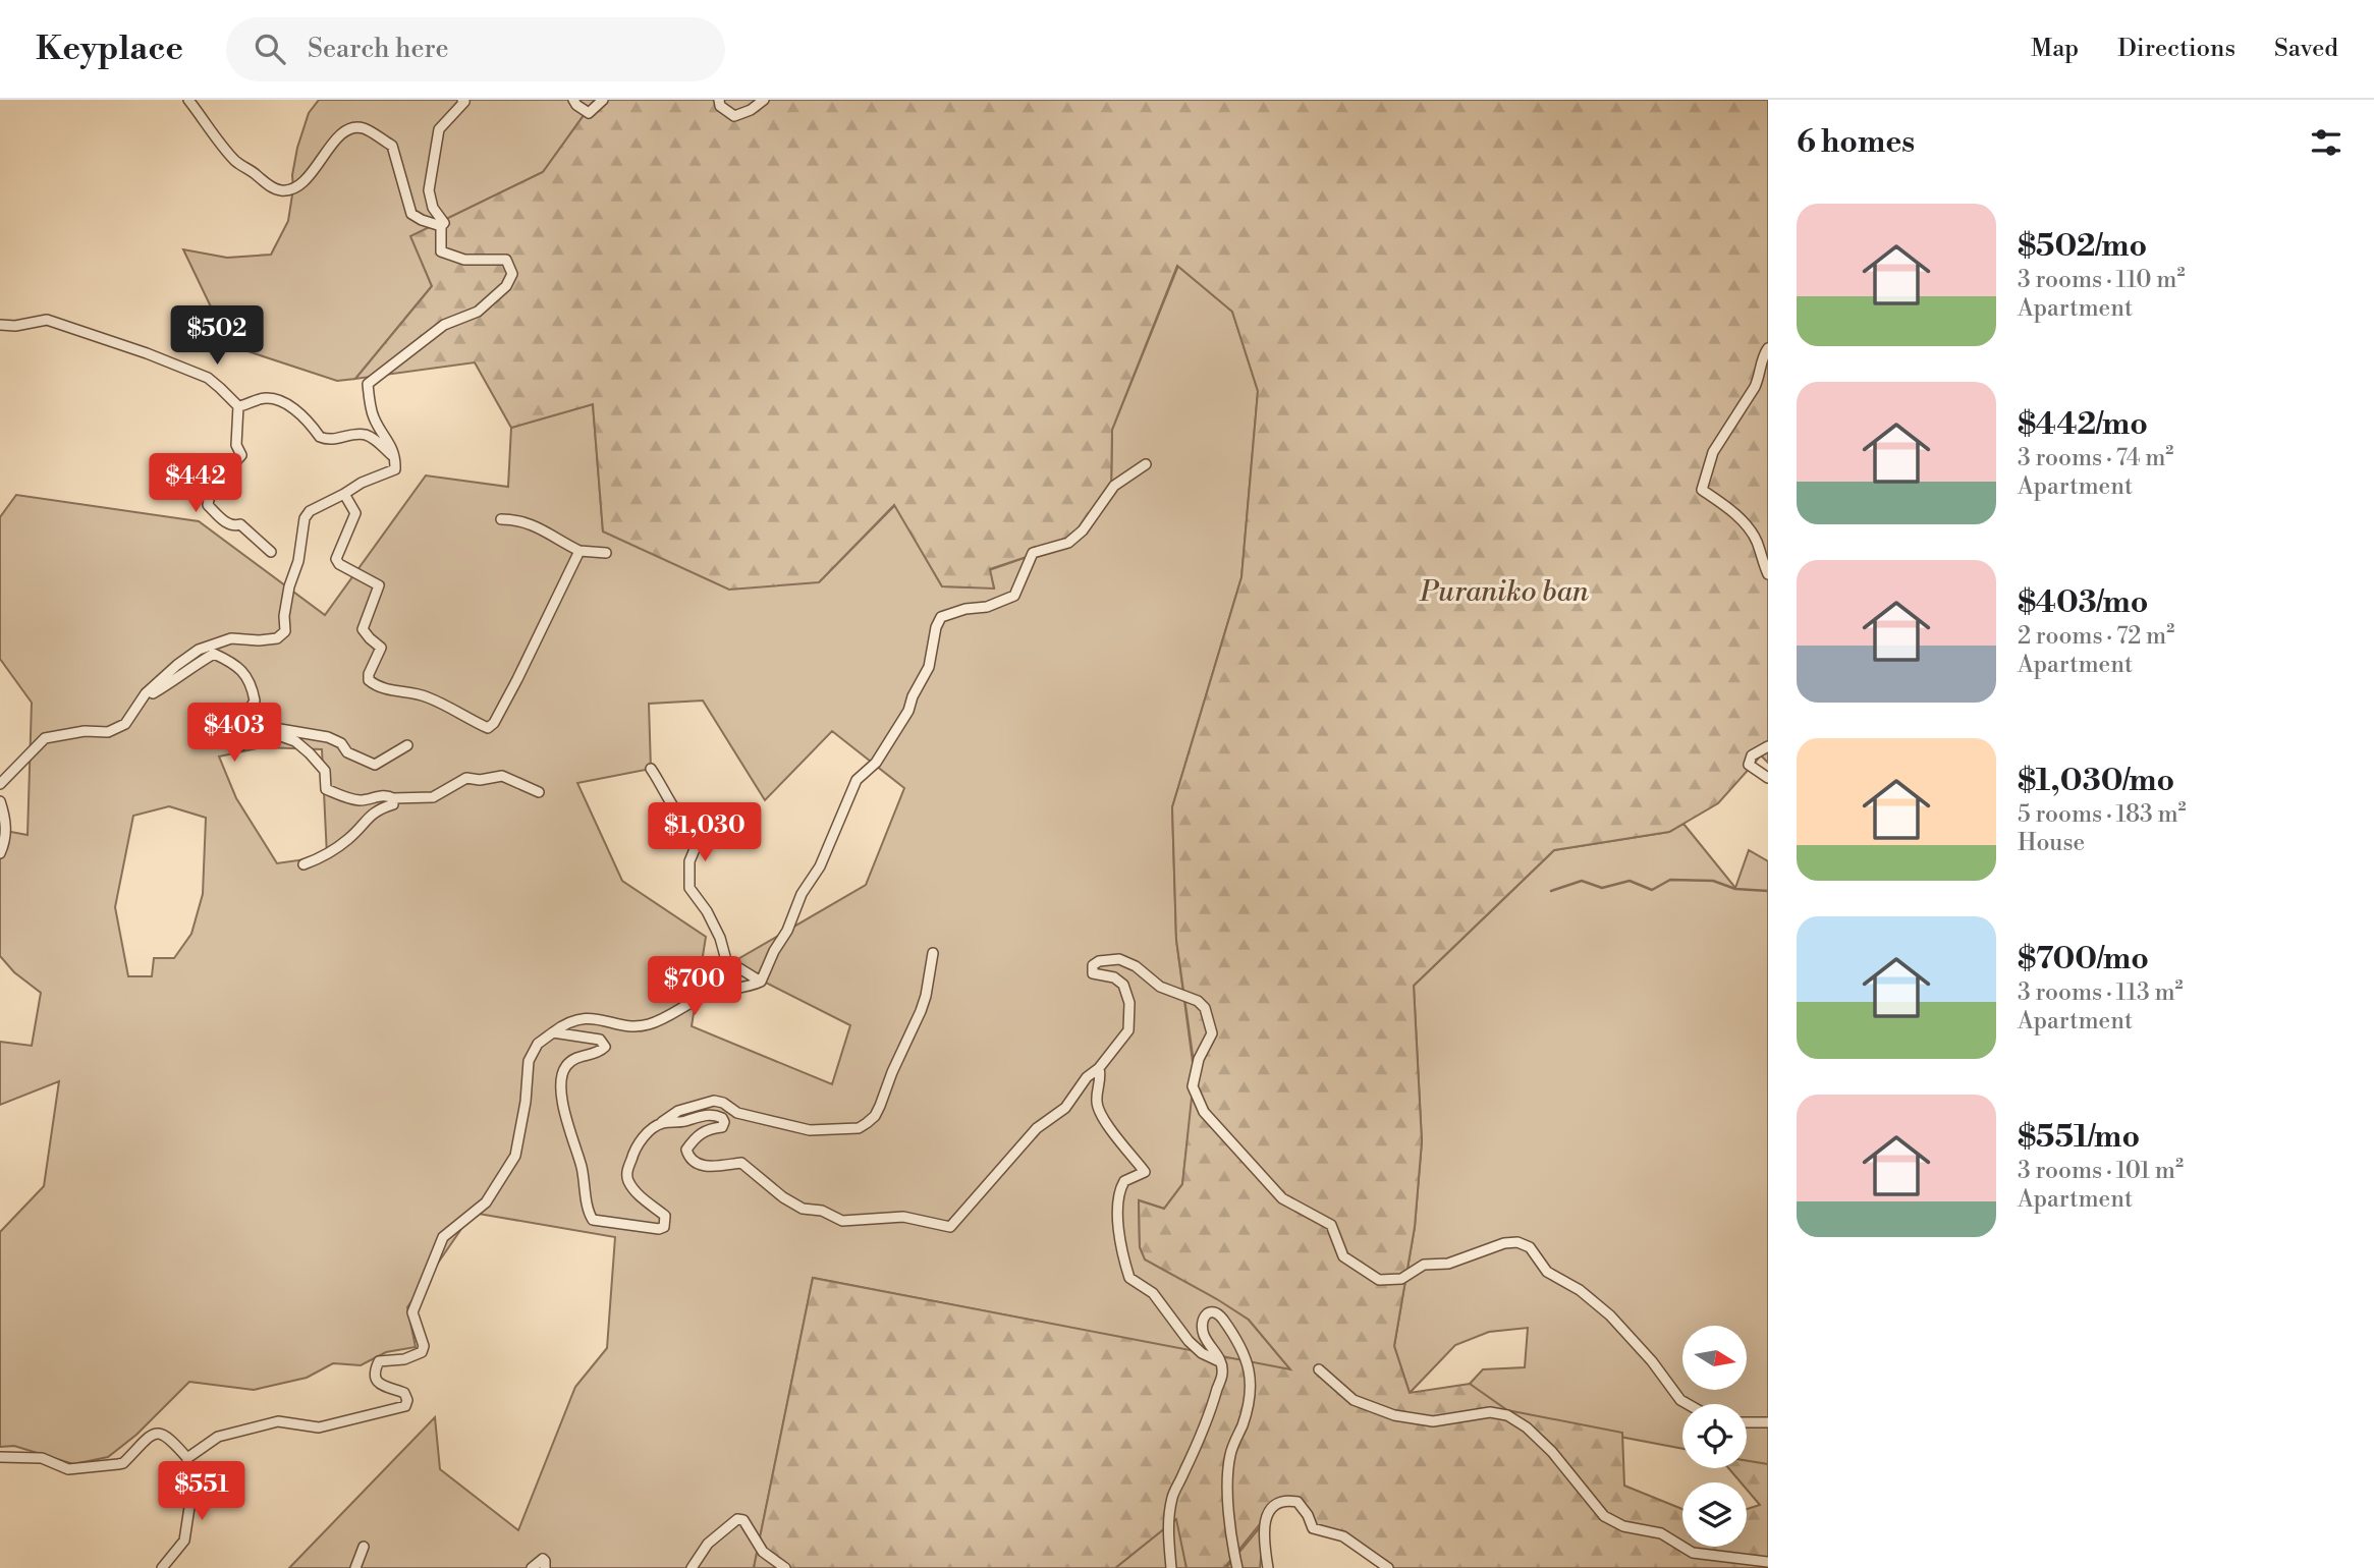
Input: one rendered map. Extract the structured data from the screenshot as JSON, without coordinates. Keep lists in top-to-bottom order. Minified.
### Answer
{"parks":["Puraniko ban"],"north":"right","page":{"header":"Keyplace","search":"Search here","nav":["Map","Directions","Saved"],"heading":"6 homes","list":[{"name":"$502/mo","note":"3 rooms · 110 m² · Apartment"},{"name":"$442/mo","note":"3 rooms · 74 m² · Apartment"},{"name":"$403/mo","note":"2 rooms · 72 m² · Apartment"},{"name":"$1,030/mo","note":"5 rooms · 183 m² · House"},{"name":"$700/mo","note":"3 rooms · 113 m² · Apartment"},{"name":"$551/mo","note":"3 rooms · 101 m² · Apartment"}],"price":["$502","$442","$403","$1,030","$700","$551"]}}
